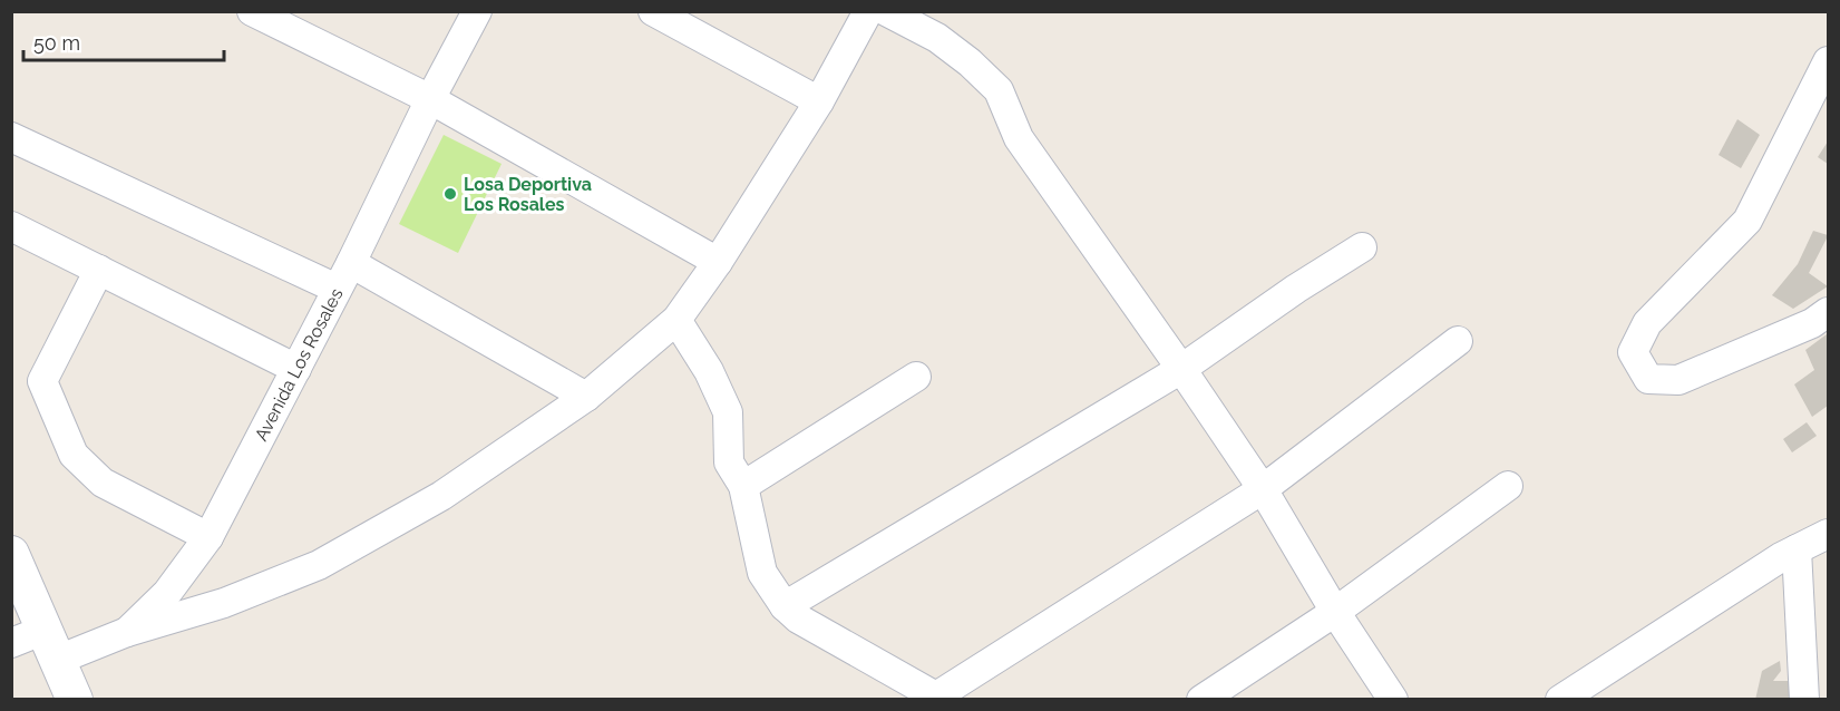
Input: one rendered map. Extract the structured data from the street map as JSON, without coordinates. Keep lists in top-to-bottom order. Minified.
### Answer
{"streets":{"street":["Avenida Los Rosales"]},"places":["Losa Deportiva Los Rosales"],"scale_bar":"50 m"}
